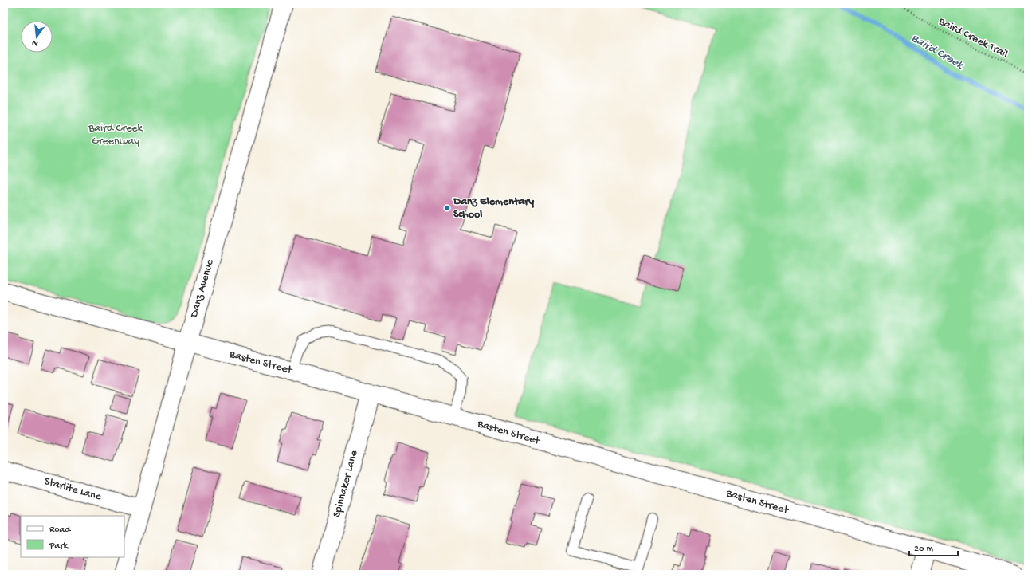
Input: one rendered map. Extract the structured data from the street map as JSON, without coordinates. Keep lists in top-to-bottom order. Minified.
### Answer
{"streets":{"street":["Danz Avenue","Basten Street","Spinnaker Lane","Starlite Lane"],"path":["Baird Creek Trail"]},"crossings":[["Danz Avenue","Basten Street"],["Danz Avenue","Starlite Lane"],["Basten Street","Spinnaker Lane"]],"water":["Baird Creek"],"parks":["Baird Creek Greenway"],"places":["Danz Elementary School"],"legend":["Road","Park"],"scale_bar":"20 m","north":"bottom"}
